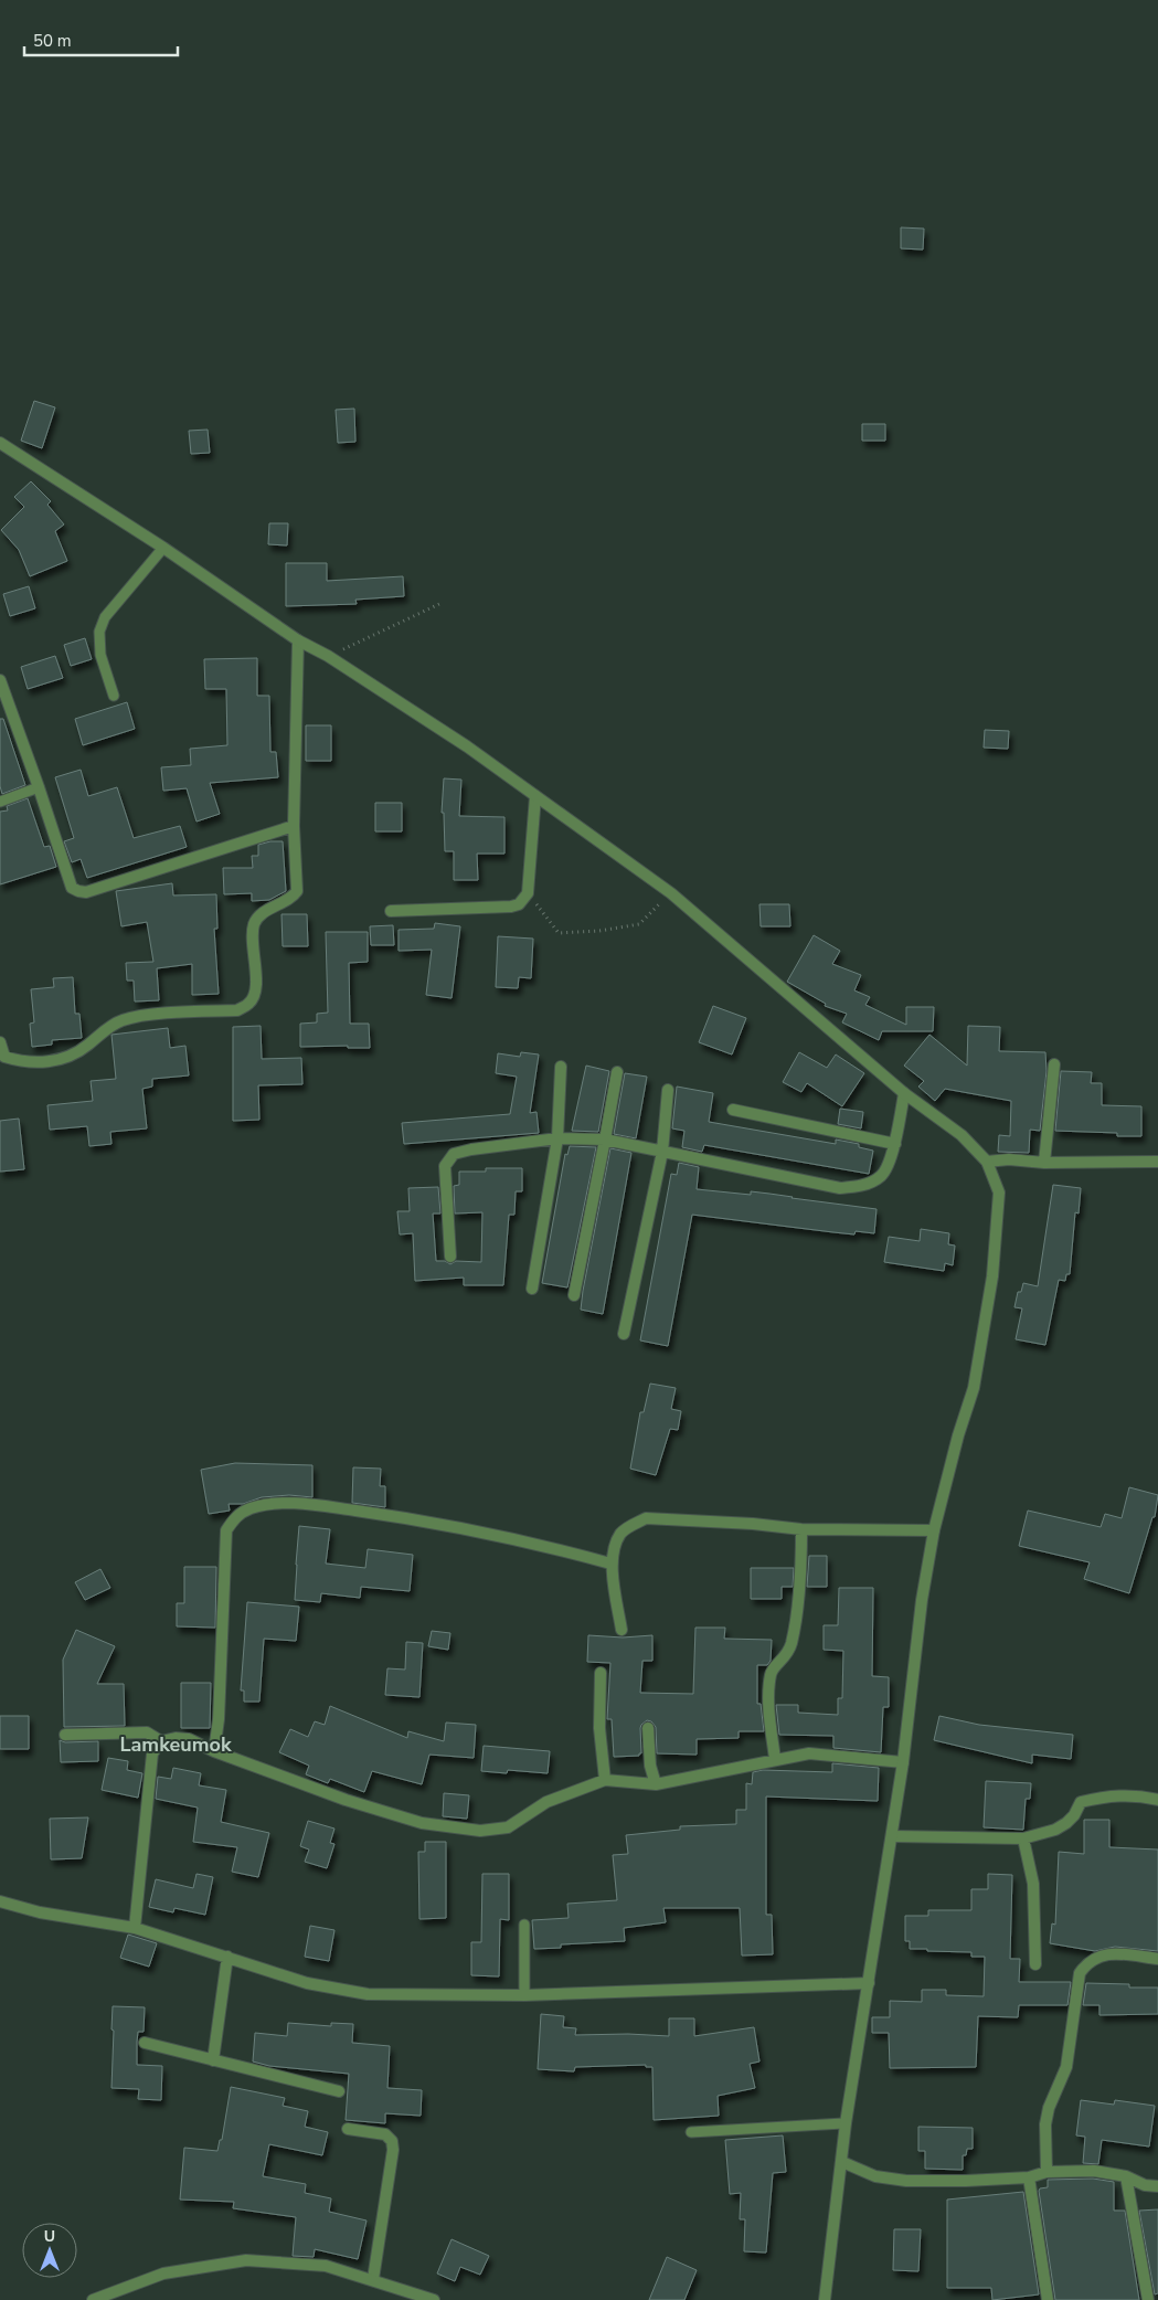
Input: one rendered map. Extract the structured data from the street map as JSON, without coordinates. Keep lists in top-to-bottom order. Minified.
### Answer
{"districts":["Lamkeumok"],"scale_bar":"50 m","north":"top"}
